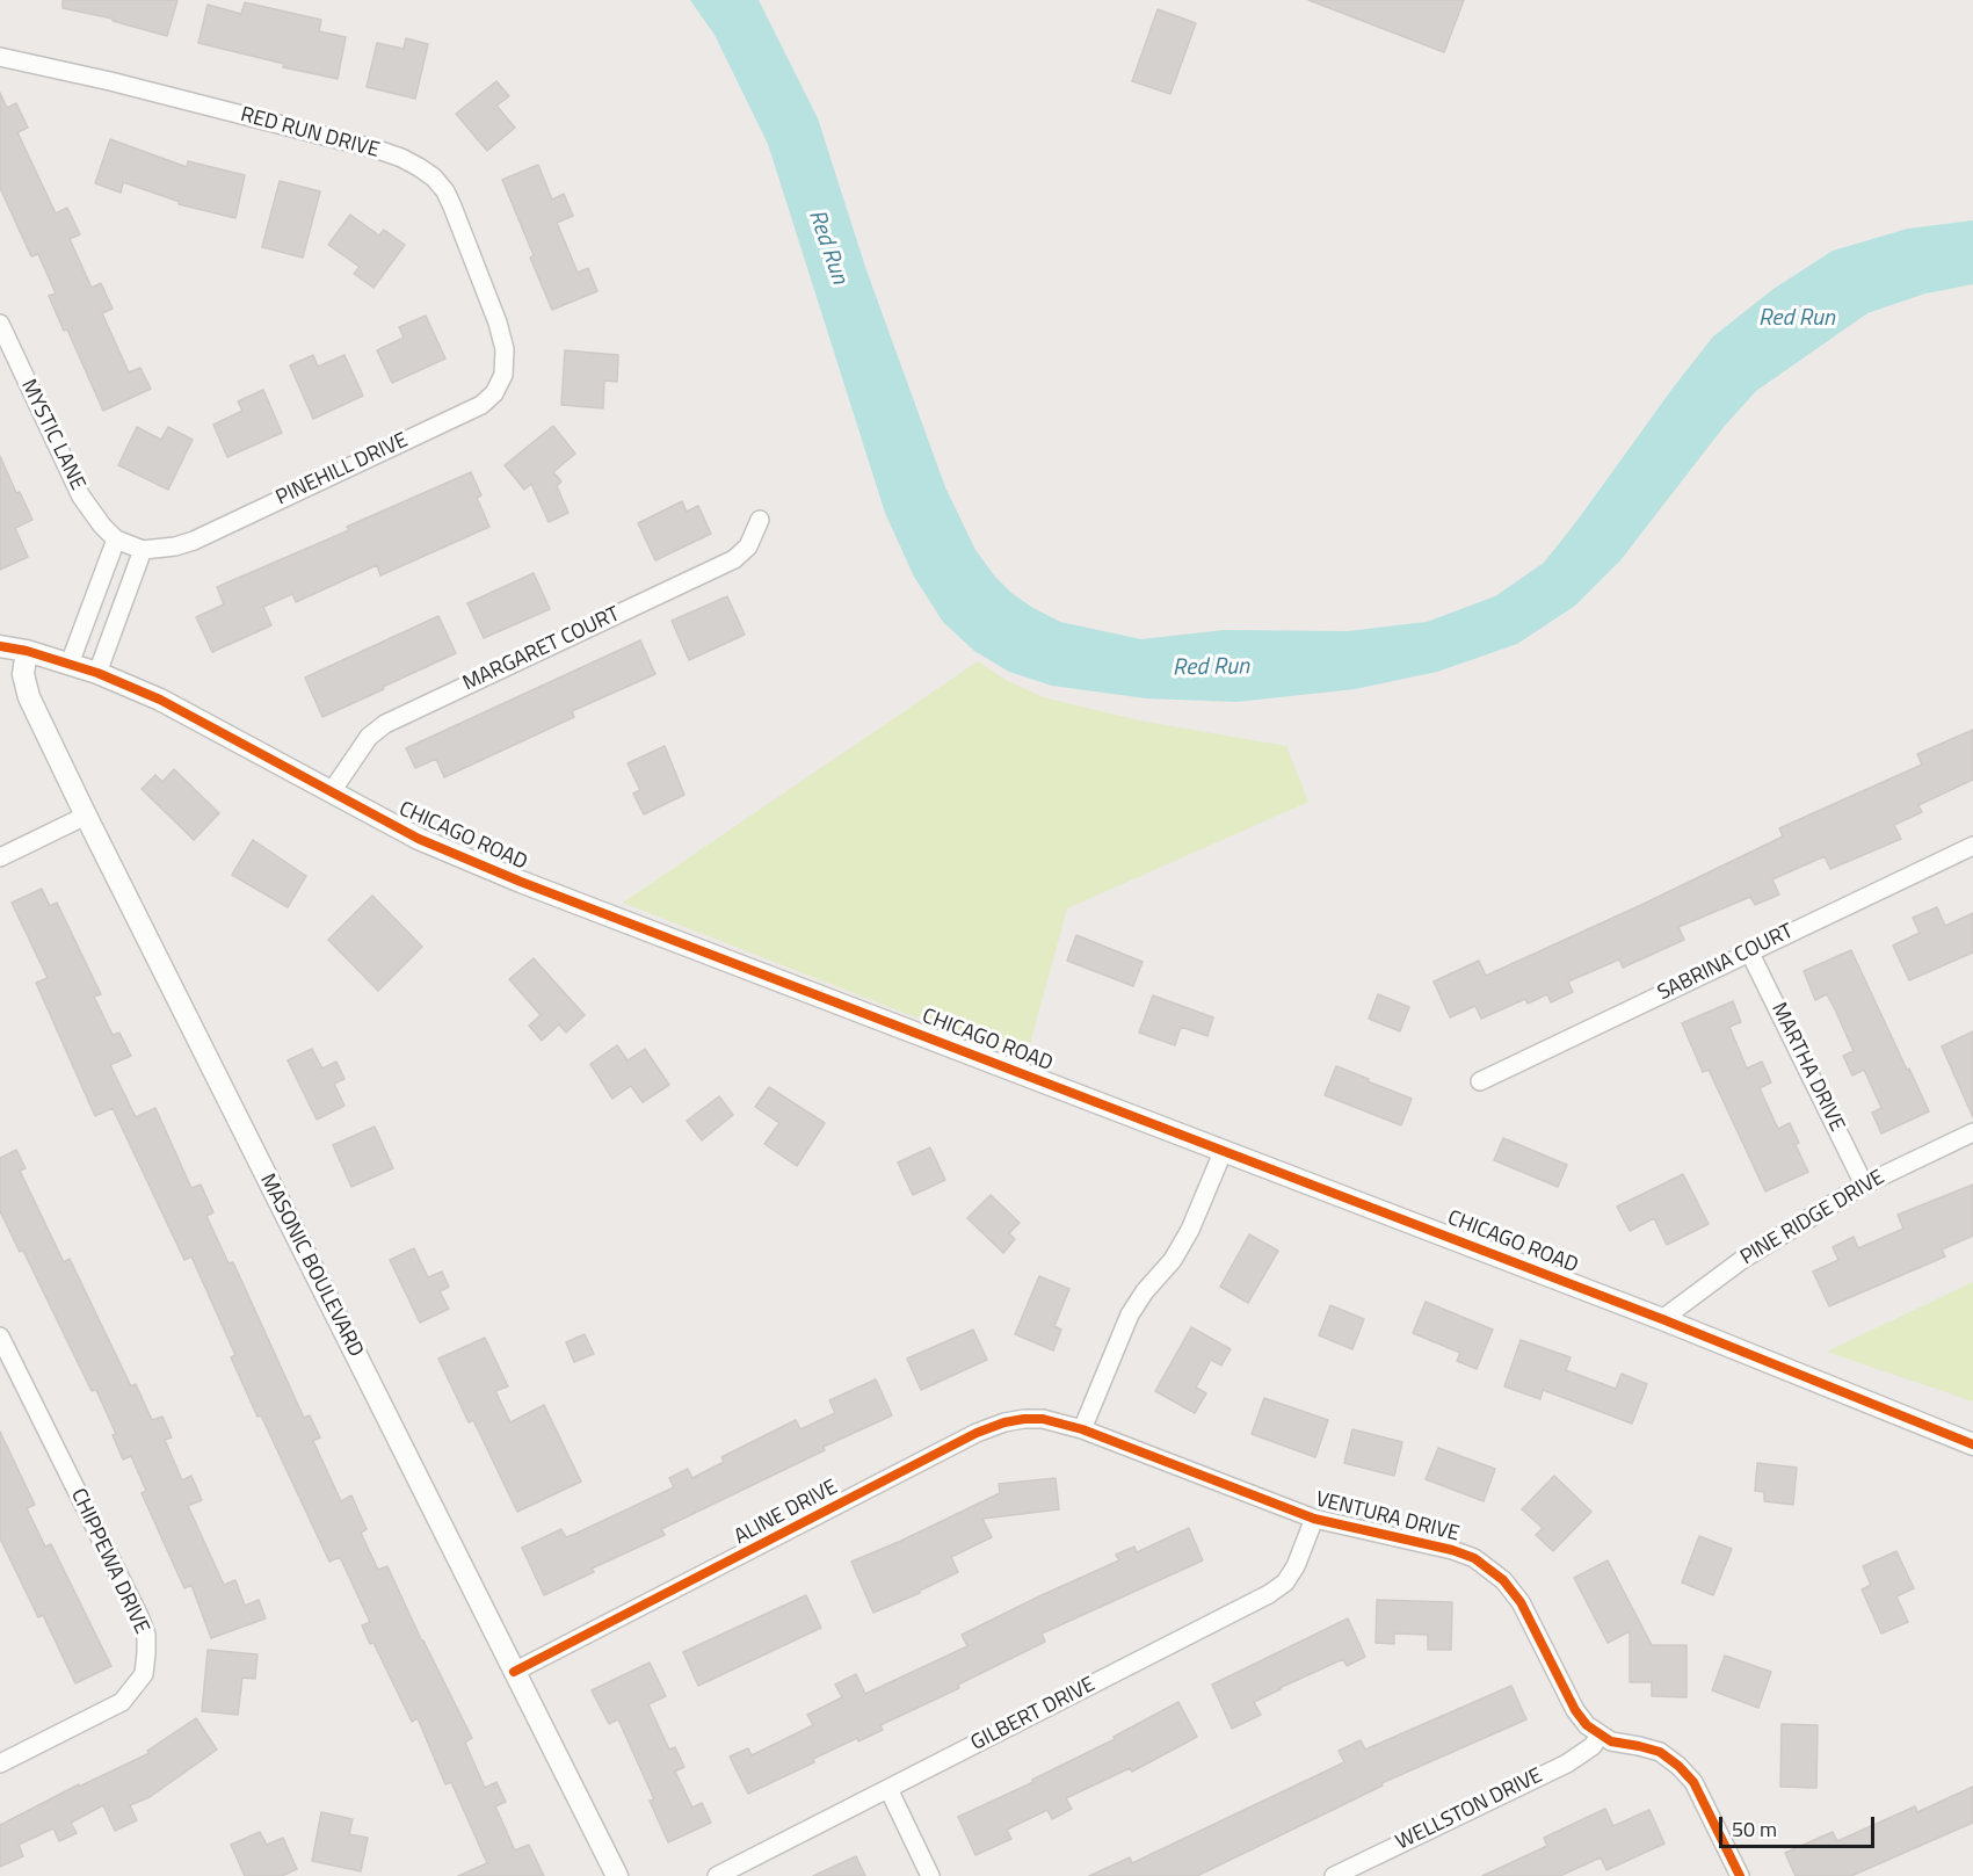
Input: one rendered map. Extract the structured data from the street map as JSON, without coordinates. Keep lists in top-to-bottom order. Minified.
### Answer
{"streets":{"street":["RED RUN DRIVE","MYSTIC LANE","PINEHILL DRIVE","MARGARET COURT","CHICAGO ROAD","SABRINA COURT","MARTHA DRIVE","PINE RIDGE DRIVE","MASONIC BOULEVARD","ALINE DRIVE","VENTURA DRIVE","CHIPPEWA DRIVE","GILBERT DRIVE","WELLSTON DRIVE"]},"crossings":[["RED RUN DRIVE","PINEHILL DRIVE"],["MYSTIC LANE","PINEHILL DRIVE"],["MARGARET COURT","CHICAGO ROAD"],["CHICAGO ROAD","PINE RIDGE DRIVE"],["CHICAGO ROAD","MASONIC BOULEVARD"],["SABRINA COURT","MARTHA DRIVE"],["MARTHA DRIVE","PINE RIDGE DRIVE"],["MASONIC BOULEVARD","ALINE DRIVE"],["ALINE DRIVE","VENTURA DRIVE"],["VENTURA DRIVE","GILBERT DRIVE"],["VENTURA DRIVE","WELLSTON DRIVE"]],"water":["Red Run"],"scale_bar":"50 m"}
